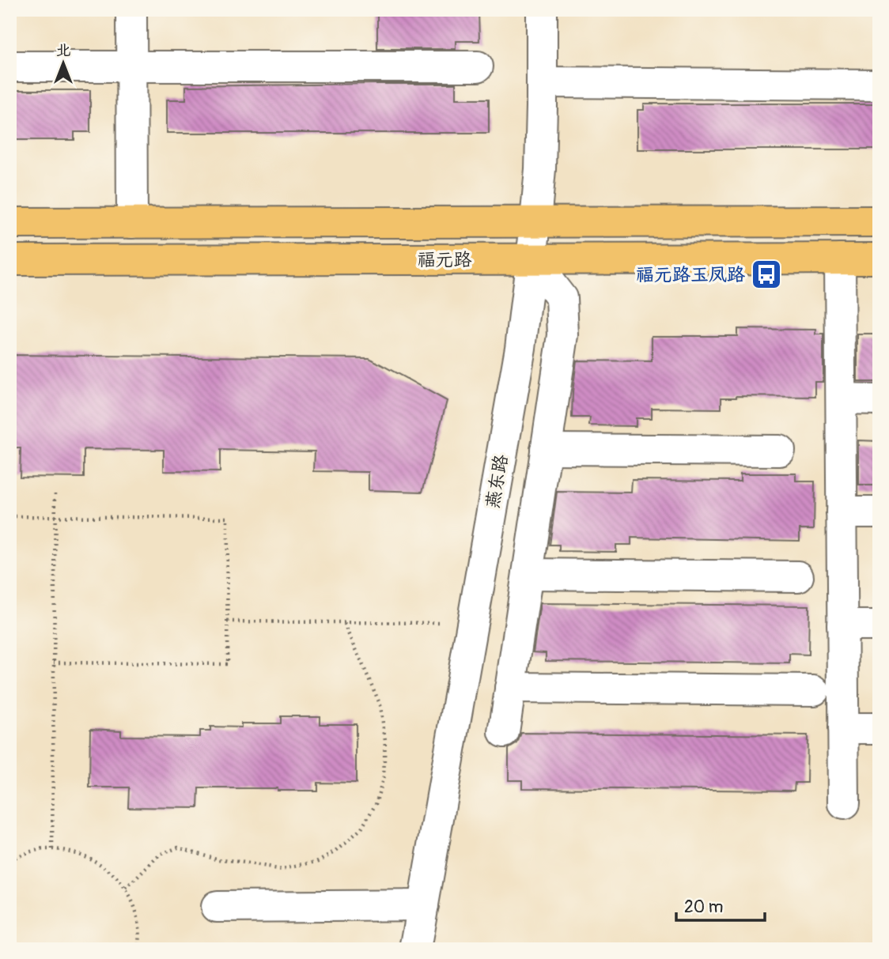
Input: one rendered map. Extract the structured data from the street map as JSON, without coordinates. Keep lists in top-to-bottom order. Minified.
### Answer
{"streets":{"main road":["福元路"],"street":["燕东路"]},"crossings":[["福元路","燕东路"]],"places":{"bus stop":["福元路玉凤路"]},"scale_bar":"20 m","north":"top"}
